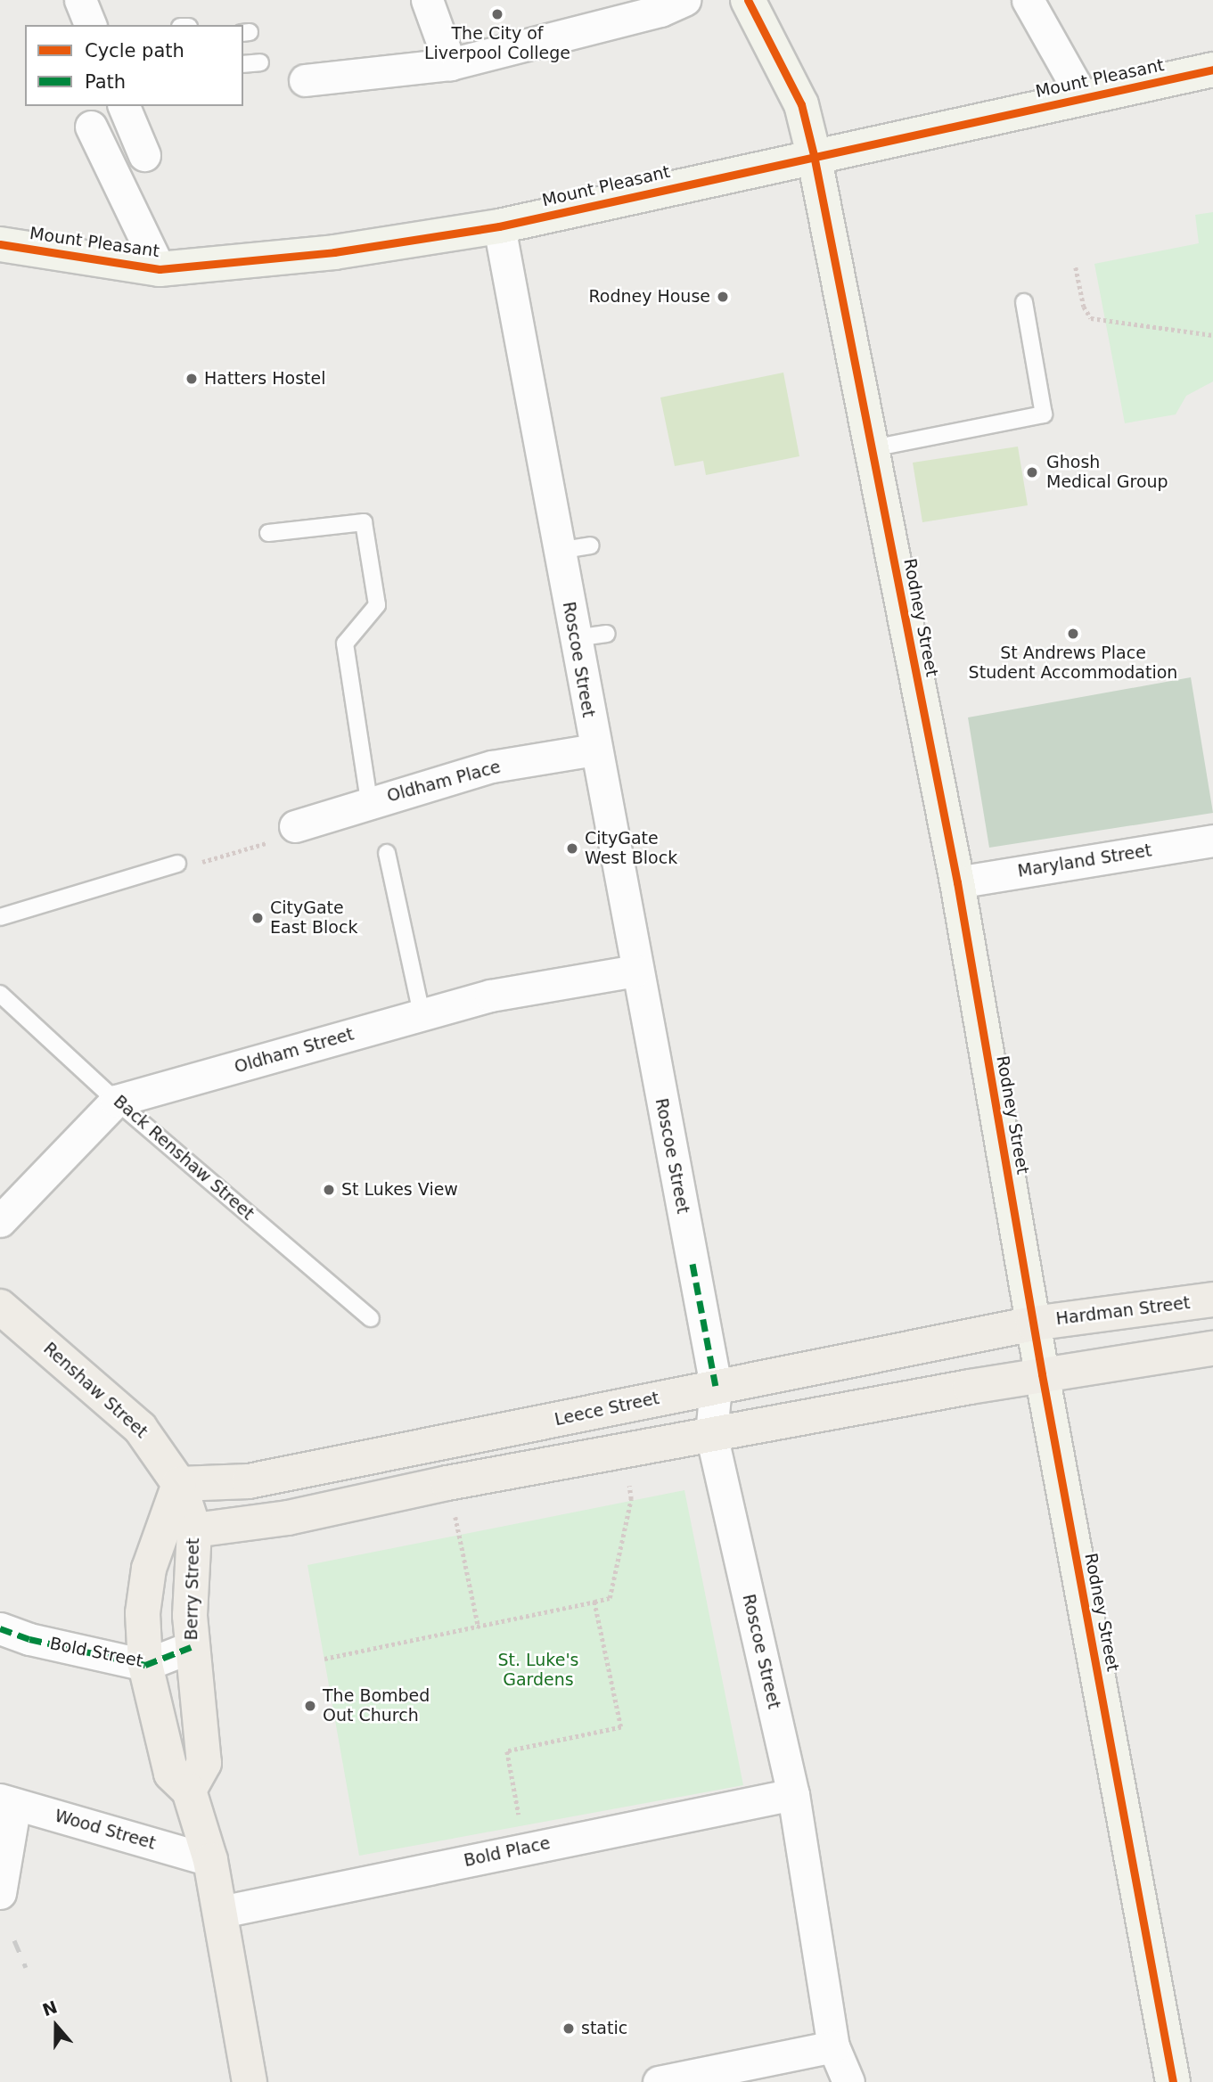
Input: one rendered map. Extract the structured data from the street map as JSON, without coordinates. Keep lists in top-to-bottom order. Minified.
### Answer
{"streets":{"main road":["Hardman Street","Renshaw Street","Leece Street","Berry Street"],"street":["Mount Pleasant","Rodney Street","Roscoe Street","Oldham Place","Maryland Street","Oldham Street","Bold Street","Wood Street","Bold Place"],"lane":["Back Renshaw Street"]},"crossings":[["Mount Pleasant","Rodney Street"],["Mount Pleasant","Roscoe Street"],["Rodney Street","Maryland Street"],["Rodney Street","Hardman Street"],["Rodney Street","Leece Street"],["Roscoe Street","Oldham Place"],["Roscoe Street","Oldham Street"],["Roscoe Street","Leece Street"],["Roscoe Street","Bold Place"],["Oldham Street","Back Renshaw Street"],["Hardman Street","Leece Street"],["Renshaw Street","Leece Street"],["Renshaw Street","Berry Street"],["Leece Street","Berry Street"],["Berry Street","Bold Street"],["Berry Street","Wood Street"],["Berry Street","Bold Place"]],"parks":["St. Luke's Gardens"],"places":["The City of Liverpool College","Rodney House","Hatters Hostel","Ghosh Medical Group","St Andrews Place Student Accommodation","CityGate West Block","CityGate East Block","St Lukes View","The Bombed Out Church","static"],"legend":["Cycle path","Path"],"north":"top"}
